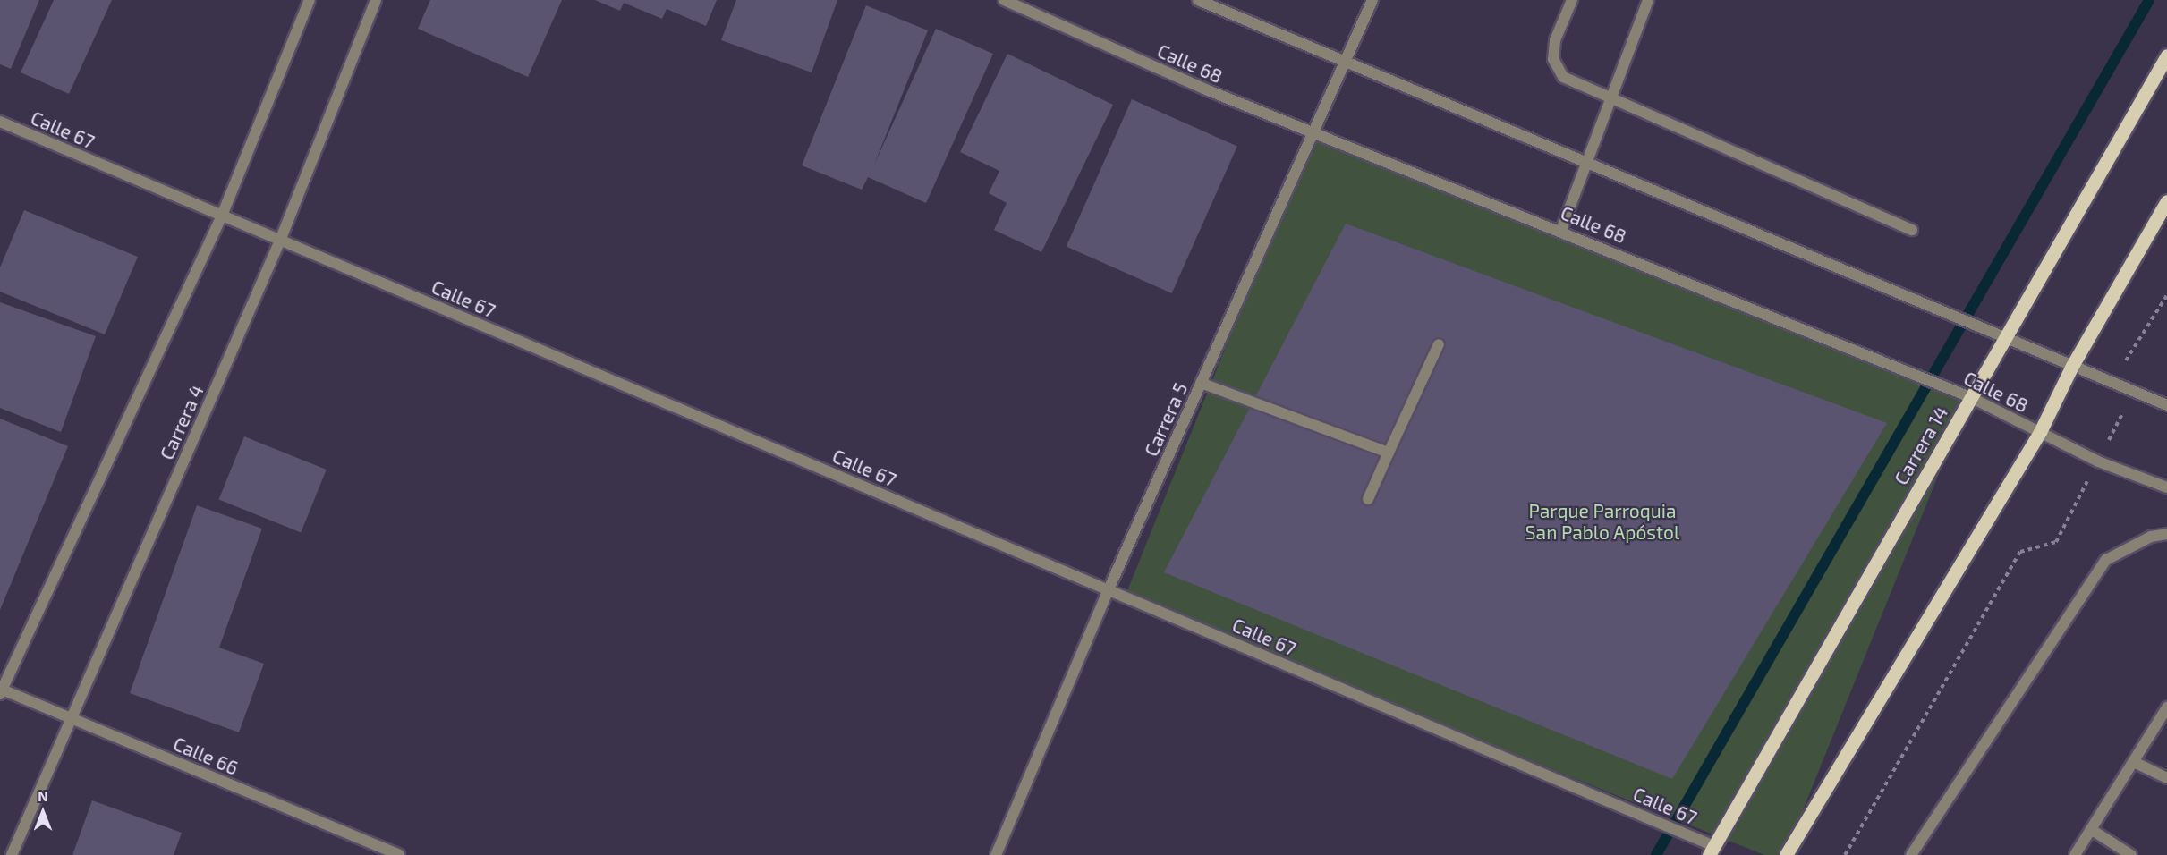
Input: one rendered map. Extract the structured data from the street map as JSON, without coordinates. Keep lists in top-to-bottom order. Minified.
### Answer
{"streets":{"main road":["Carrera 14"],"street":["Calle 68","Calle 67","Carrera 5","Carrera 4","Calle 66"]},"crossings":[["Calle 68","Carrera 5"],["Calle 68","Carrera 14"],["Calle 67","Carrera 5"],["Calle 67","Carrera 4"],["Calle 67","Carrera 14"],["Carrera 4","Calle 66"]],"parks":["Parque Parroquia San Pablo Apóstol"],"north":"top"}
